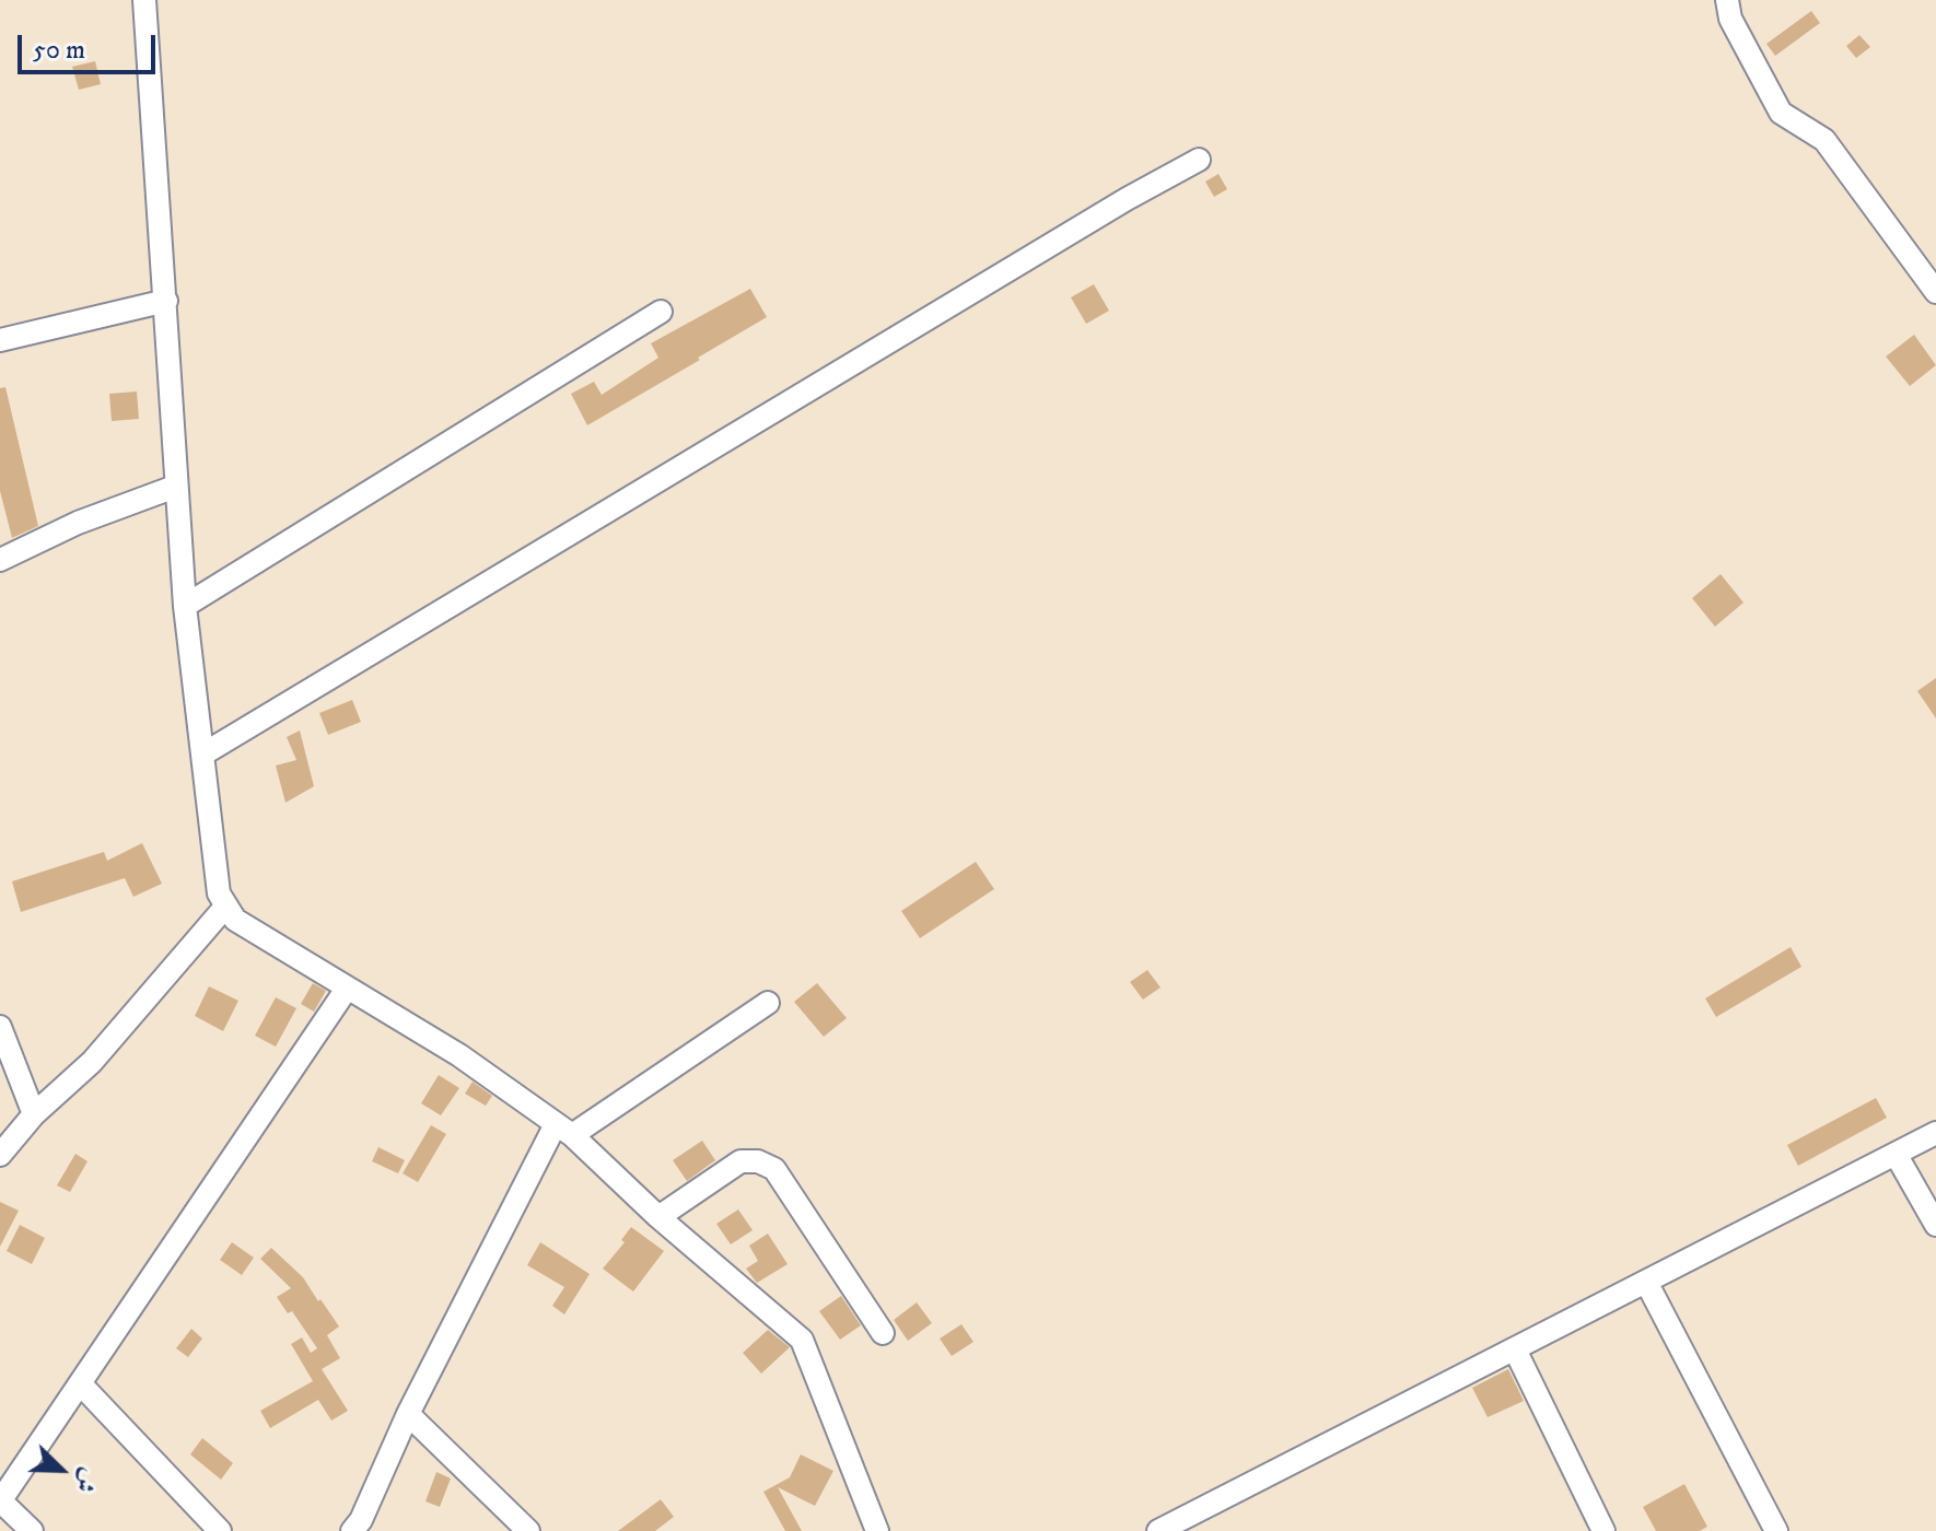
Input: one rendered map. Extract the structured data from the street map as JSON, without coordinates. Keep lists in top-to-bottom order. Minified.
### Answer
{"scale_bar":"50 m","north":"bottom right"}
